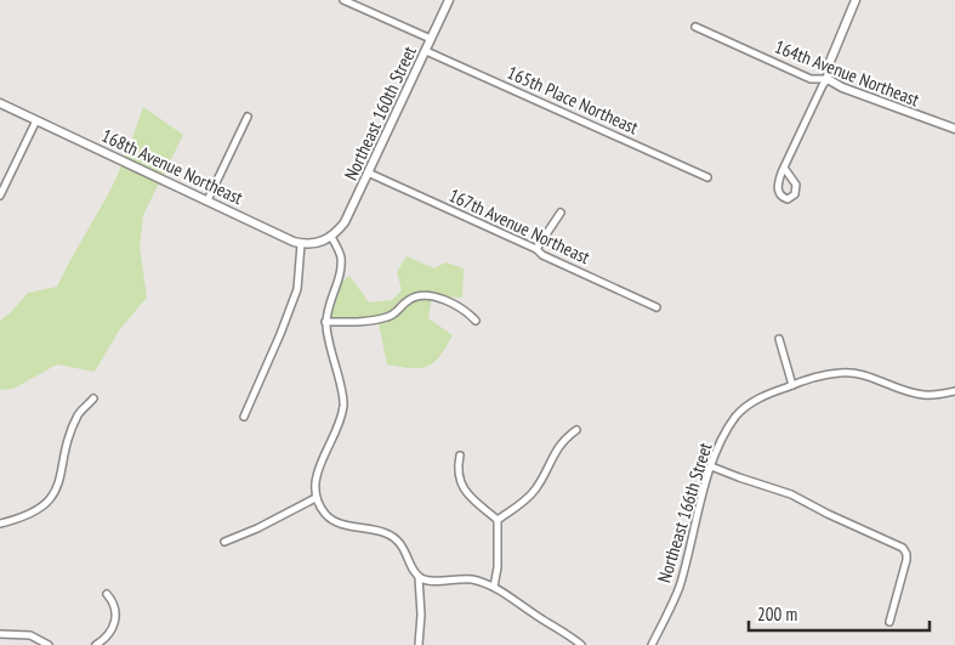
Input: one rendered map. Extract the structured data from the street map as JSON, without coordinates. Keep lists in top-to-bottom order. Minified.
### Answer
{"streets":{"street":["164th Avenue Northeast","165th Place Northeast","Northeast 160th Street","168th Avenue Northeast","167th Avenue Northeast","Northeast 166th Street"]},"crossings":[["165th Place Northeast","Northeast 160th Street"],["Northeast 160th Street","167th Avenue Northeast"]],"scale_bar":"200 m"}
